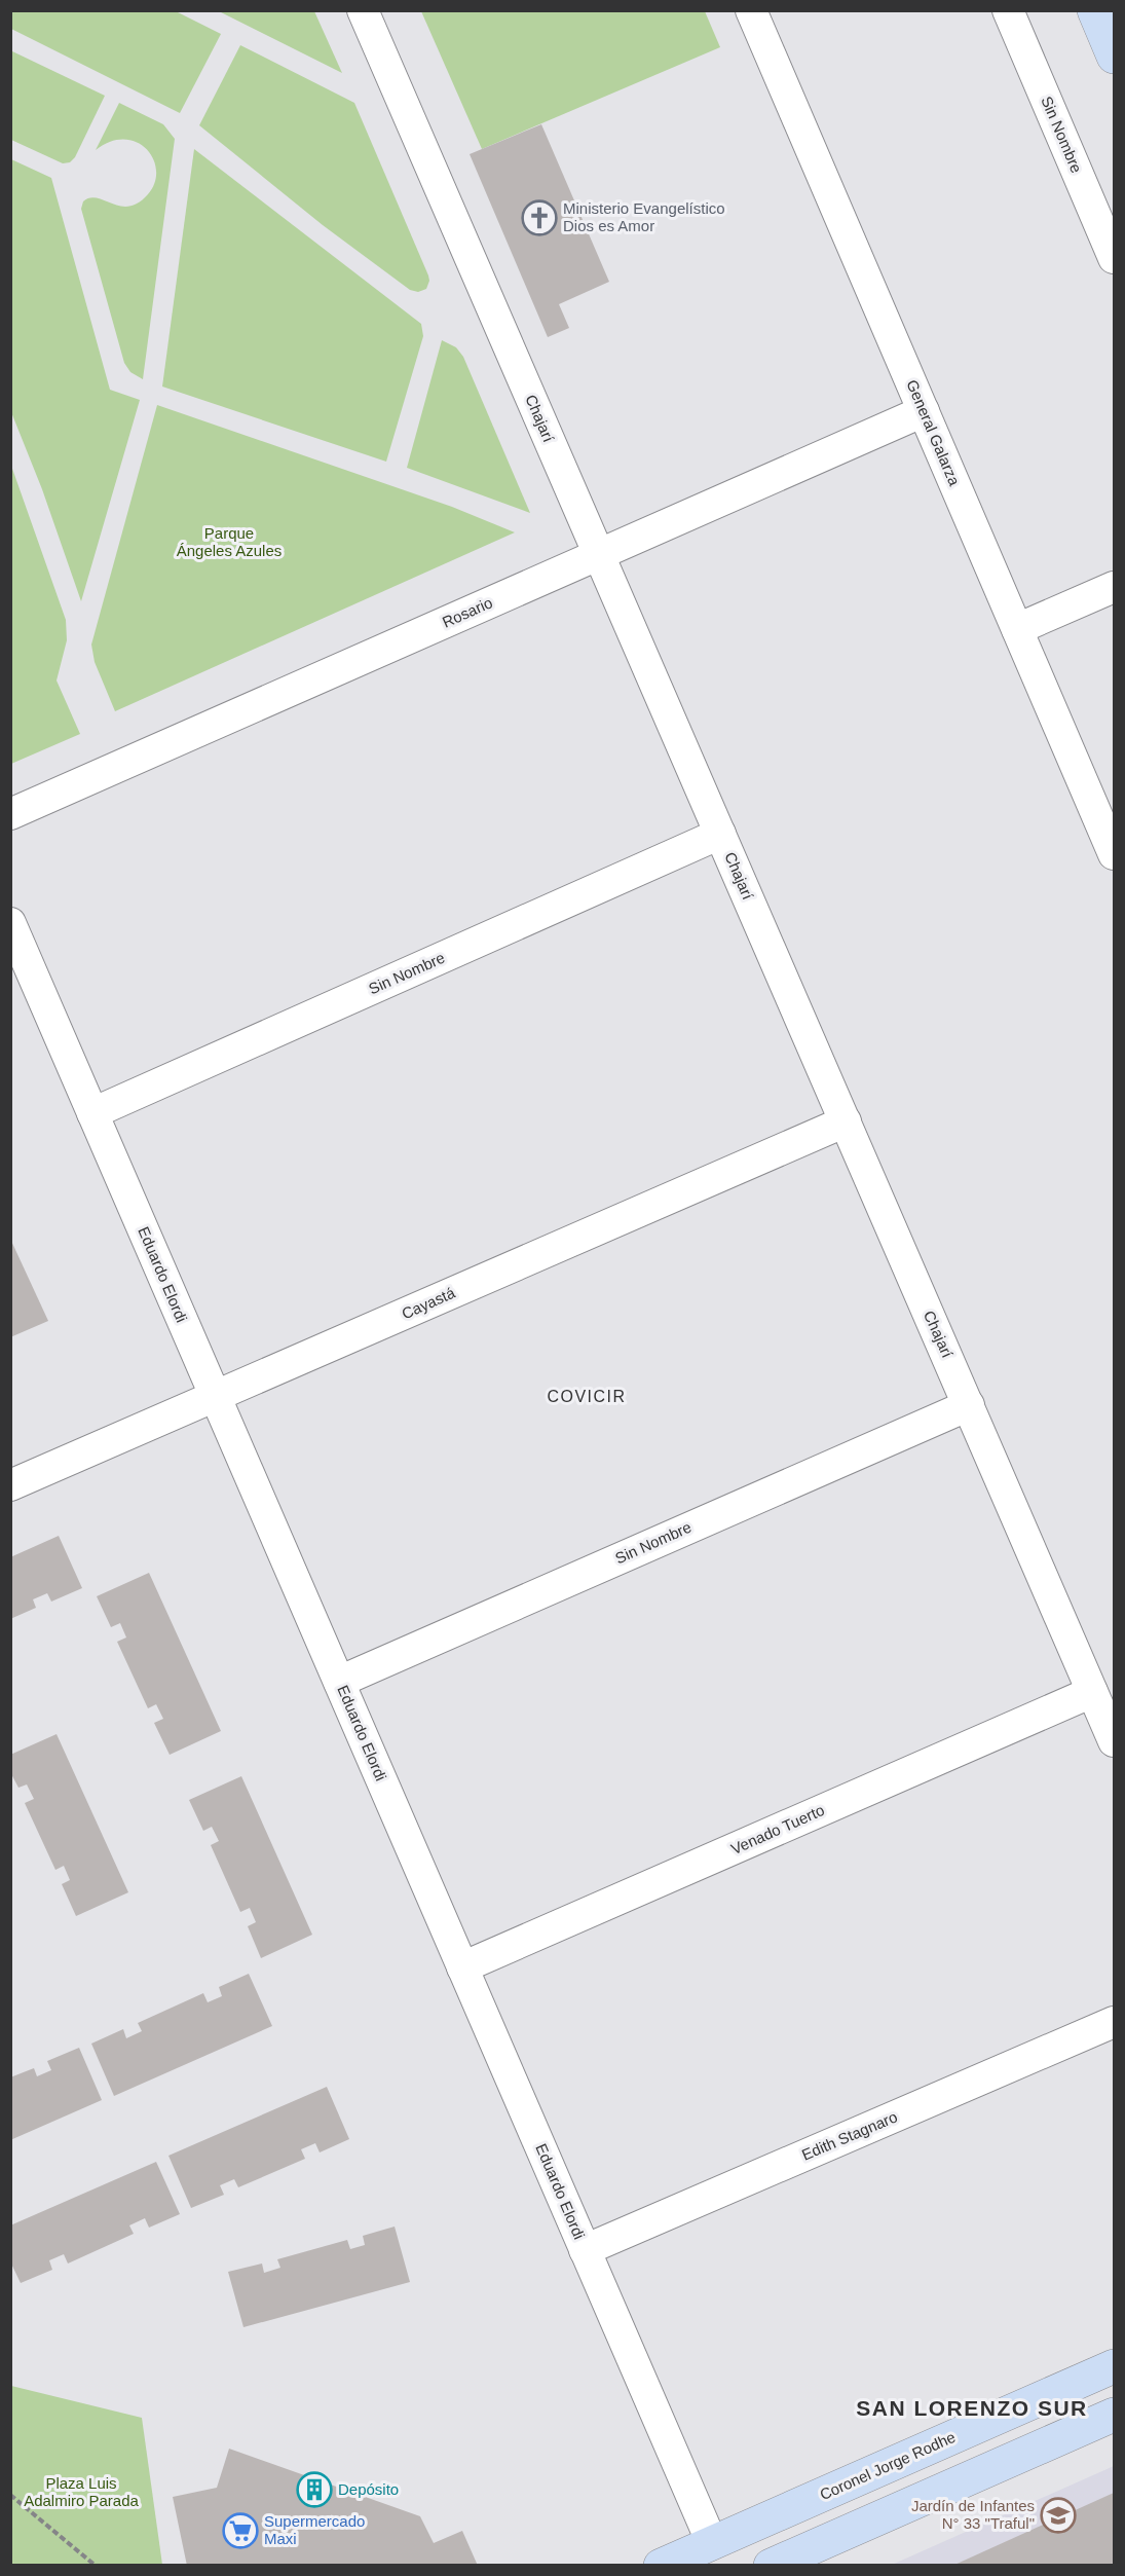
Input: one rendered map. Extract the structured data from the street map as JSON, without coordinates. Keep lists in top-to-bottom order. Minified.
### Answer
{"streets":{"main road":["Coronel Jorge Rodhe"],"street":["Sin Nombre","Chajarí","General Galarza","Rosario","Eduardo Elordi","Cayastá","Venado Tuerto","Edith Stagnaro"]},"crossings":[["Sin Nombre","Chajarí"],["Sin Nombre","Eduardo Elordi"],["Chajarí","Rosario"],["Chajarí","Cayastá"],["Chajarí","Venado Tuerto"],["General Galarza","Rosario"],["Eduardo Elordi","Cayastá"],["Eduardo Elordi","Venado Tuerto"],["Eduardo Elordi","Edith Stagnaro"],["Eduardo Elordi","Coronel Jorge Rodhe"]],"districts":["COVICIR","SAN LORENZO SUR"],"parks":["Parque Ángeles Azules","Plaza Luis Adalmiro Parada"],"places":{"church":["Ministerio Evangelístico Dios es Amor"],"building":["Depósito"],"school or university":["Jardín de Infantes N° 33 \"Traful\""],"supermarket":["Supermercado Maxi"]}}
